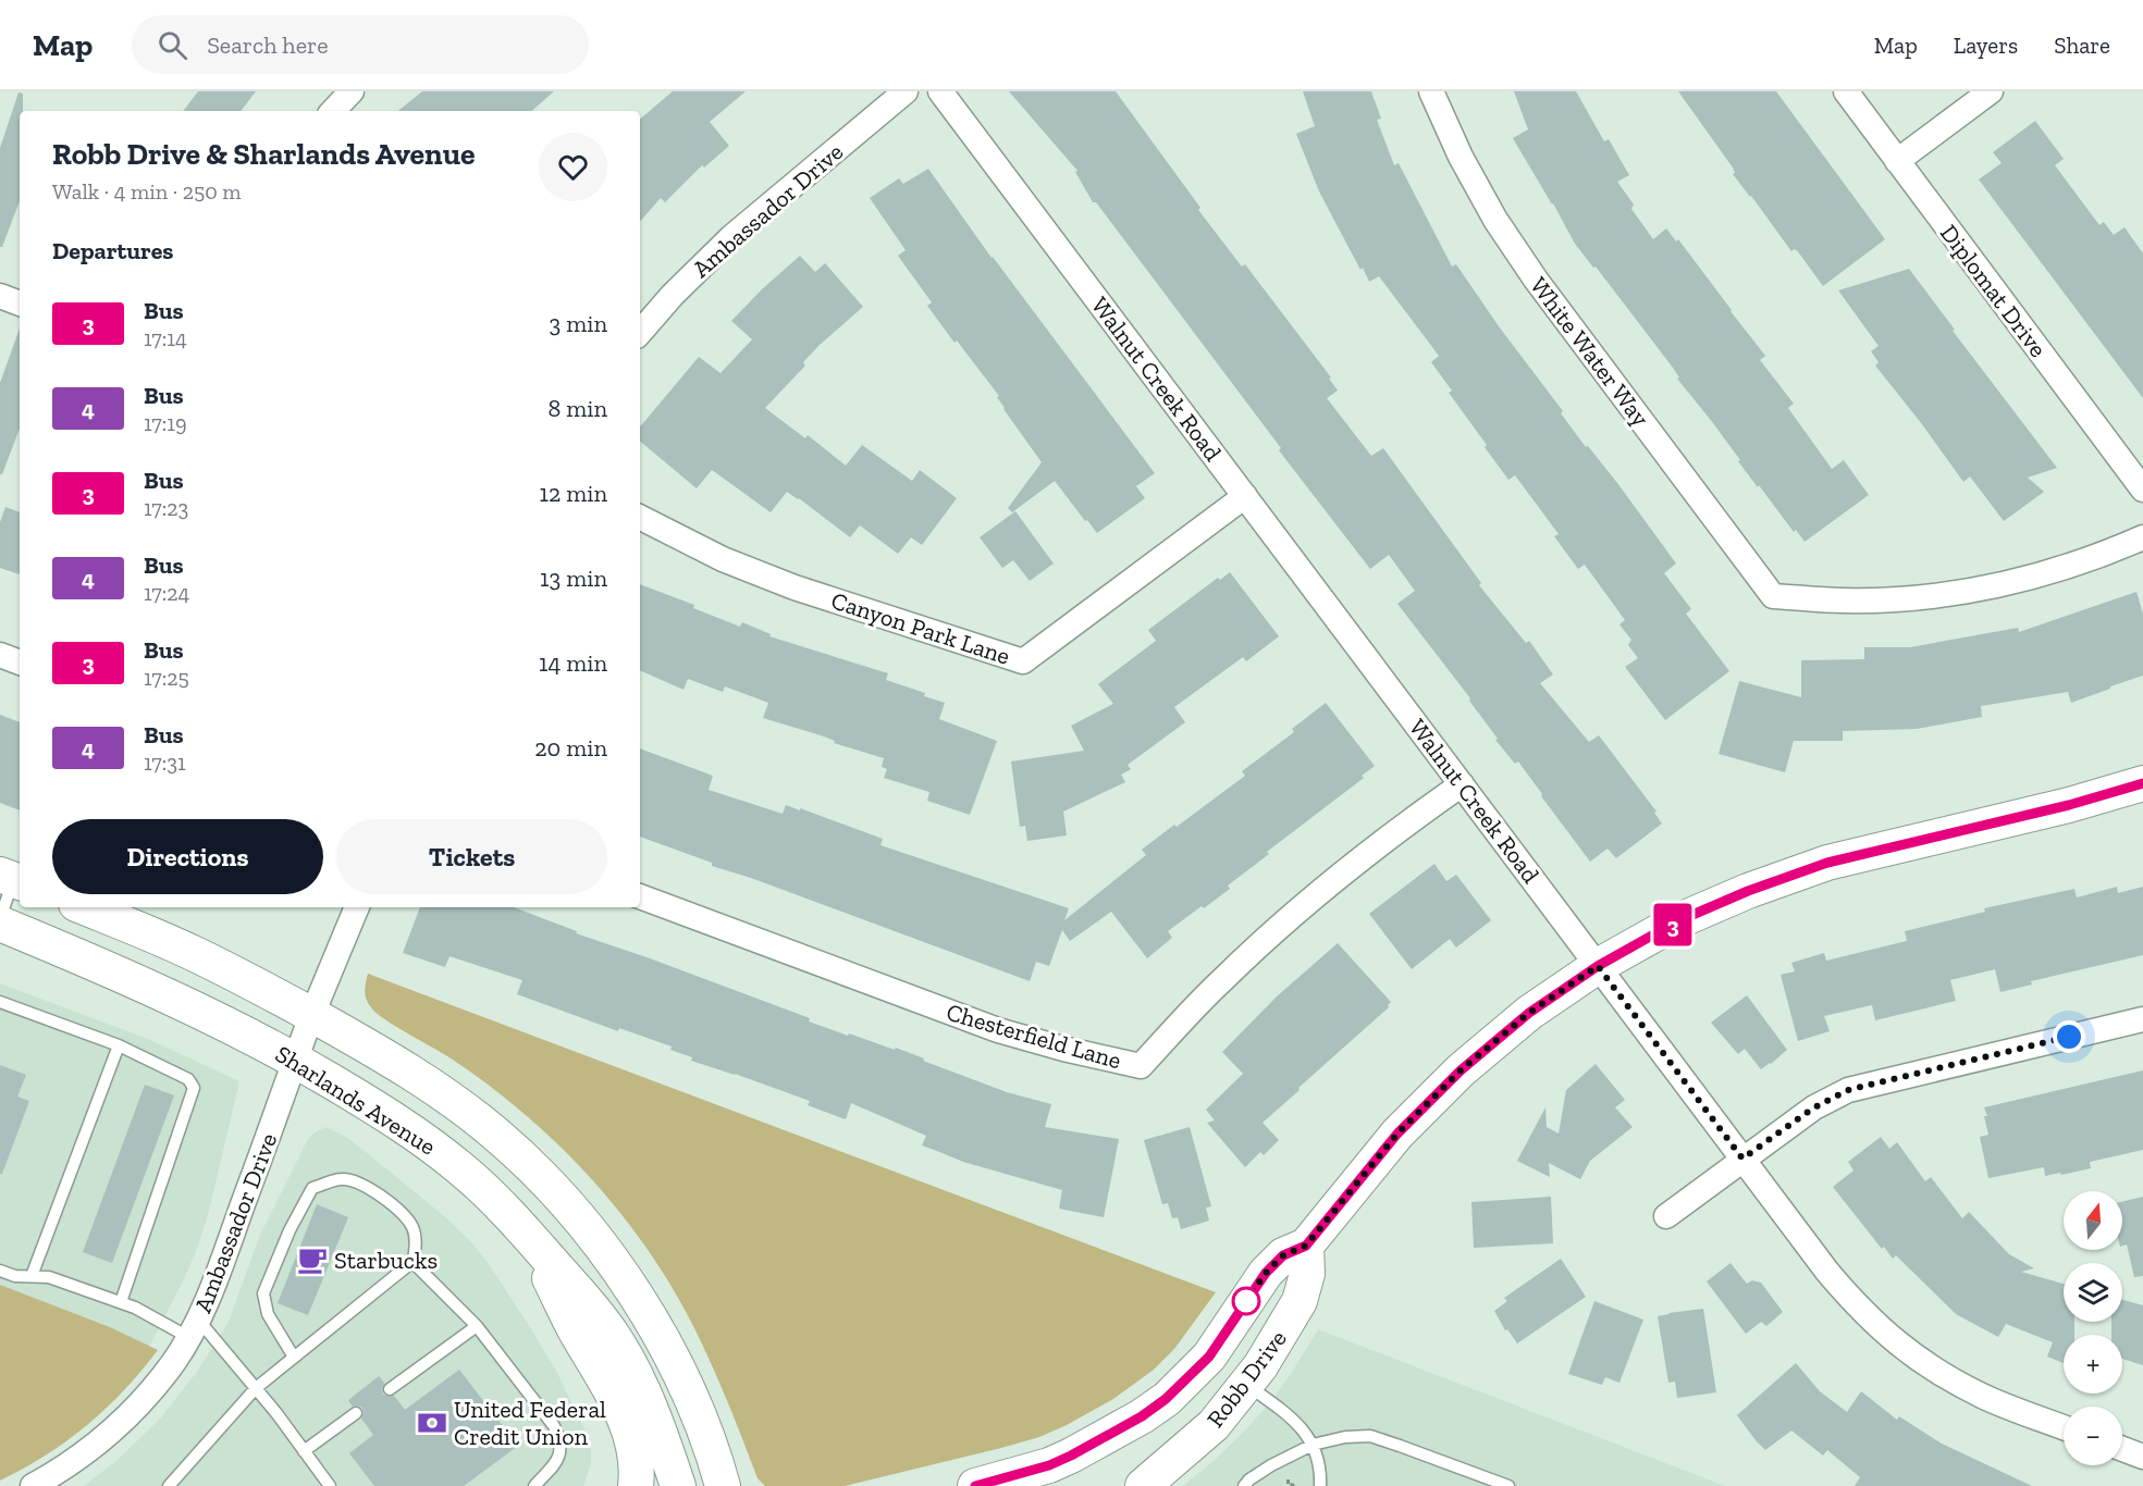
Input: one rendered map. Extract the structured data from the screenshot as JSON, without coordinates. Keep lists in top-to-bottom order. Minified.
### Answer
{"streets":{"main road":["Sharlands Avenue","Robb Drive"],"street":["Ambassador Drive","Diplomat Drive","White Water Way","Walnut Creek Road","Canyon Park Lane","Chesterfield Lane"]},"crossings":[["Ambassador Drive","Sharlands Avenue"],["Walnut Creek Road","Canyon Park Lane"],["Walnut Creek Road","Chesterfield Lane"],["Walnut Creek Road","Robb Drive"]],"places":{"cafe":["Starbucks"],"bank":["United Federal Credit Union"]},"lines":["bus line 3"],"north":"top","page":{"header":"Map","search":"Search here","nav":["Map","Layers","Share"],"on_map":"3","heading":[["Robb Drive & Sharlands Avenue","Walk · 4 min · 250 m"],"Departures"],"list":[{"mark":"3","name":"Bus","note":"17:14","value":"3 min"},{"mark":"4","name":"Bus","note":"17:19","value":"8 min"},{"mark":"3","name":"Bus","note":"17:23","value":"12 min"},{"mark":"4","name":"Bus","note":"17:24","value":"13 min"},{"mark":"3","name":"Bus","note":"17:25","value":"14 min"},{"mark":"4","name":"Bus","note":"17:31","value":"20 min"}],"buttons":["Directions","Tickets"],"map_buttons":["+","−"]}}
